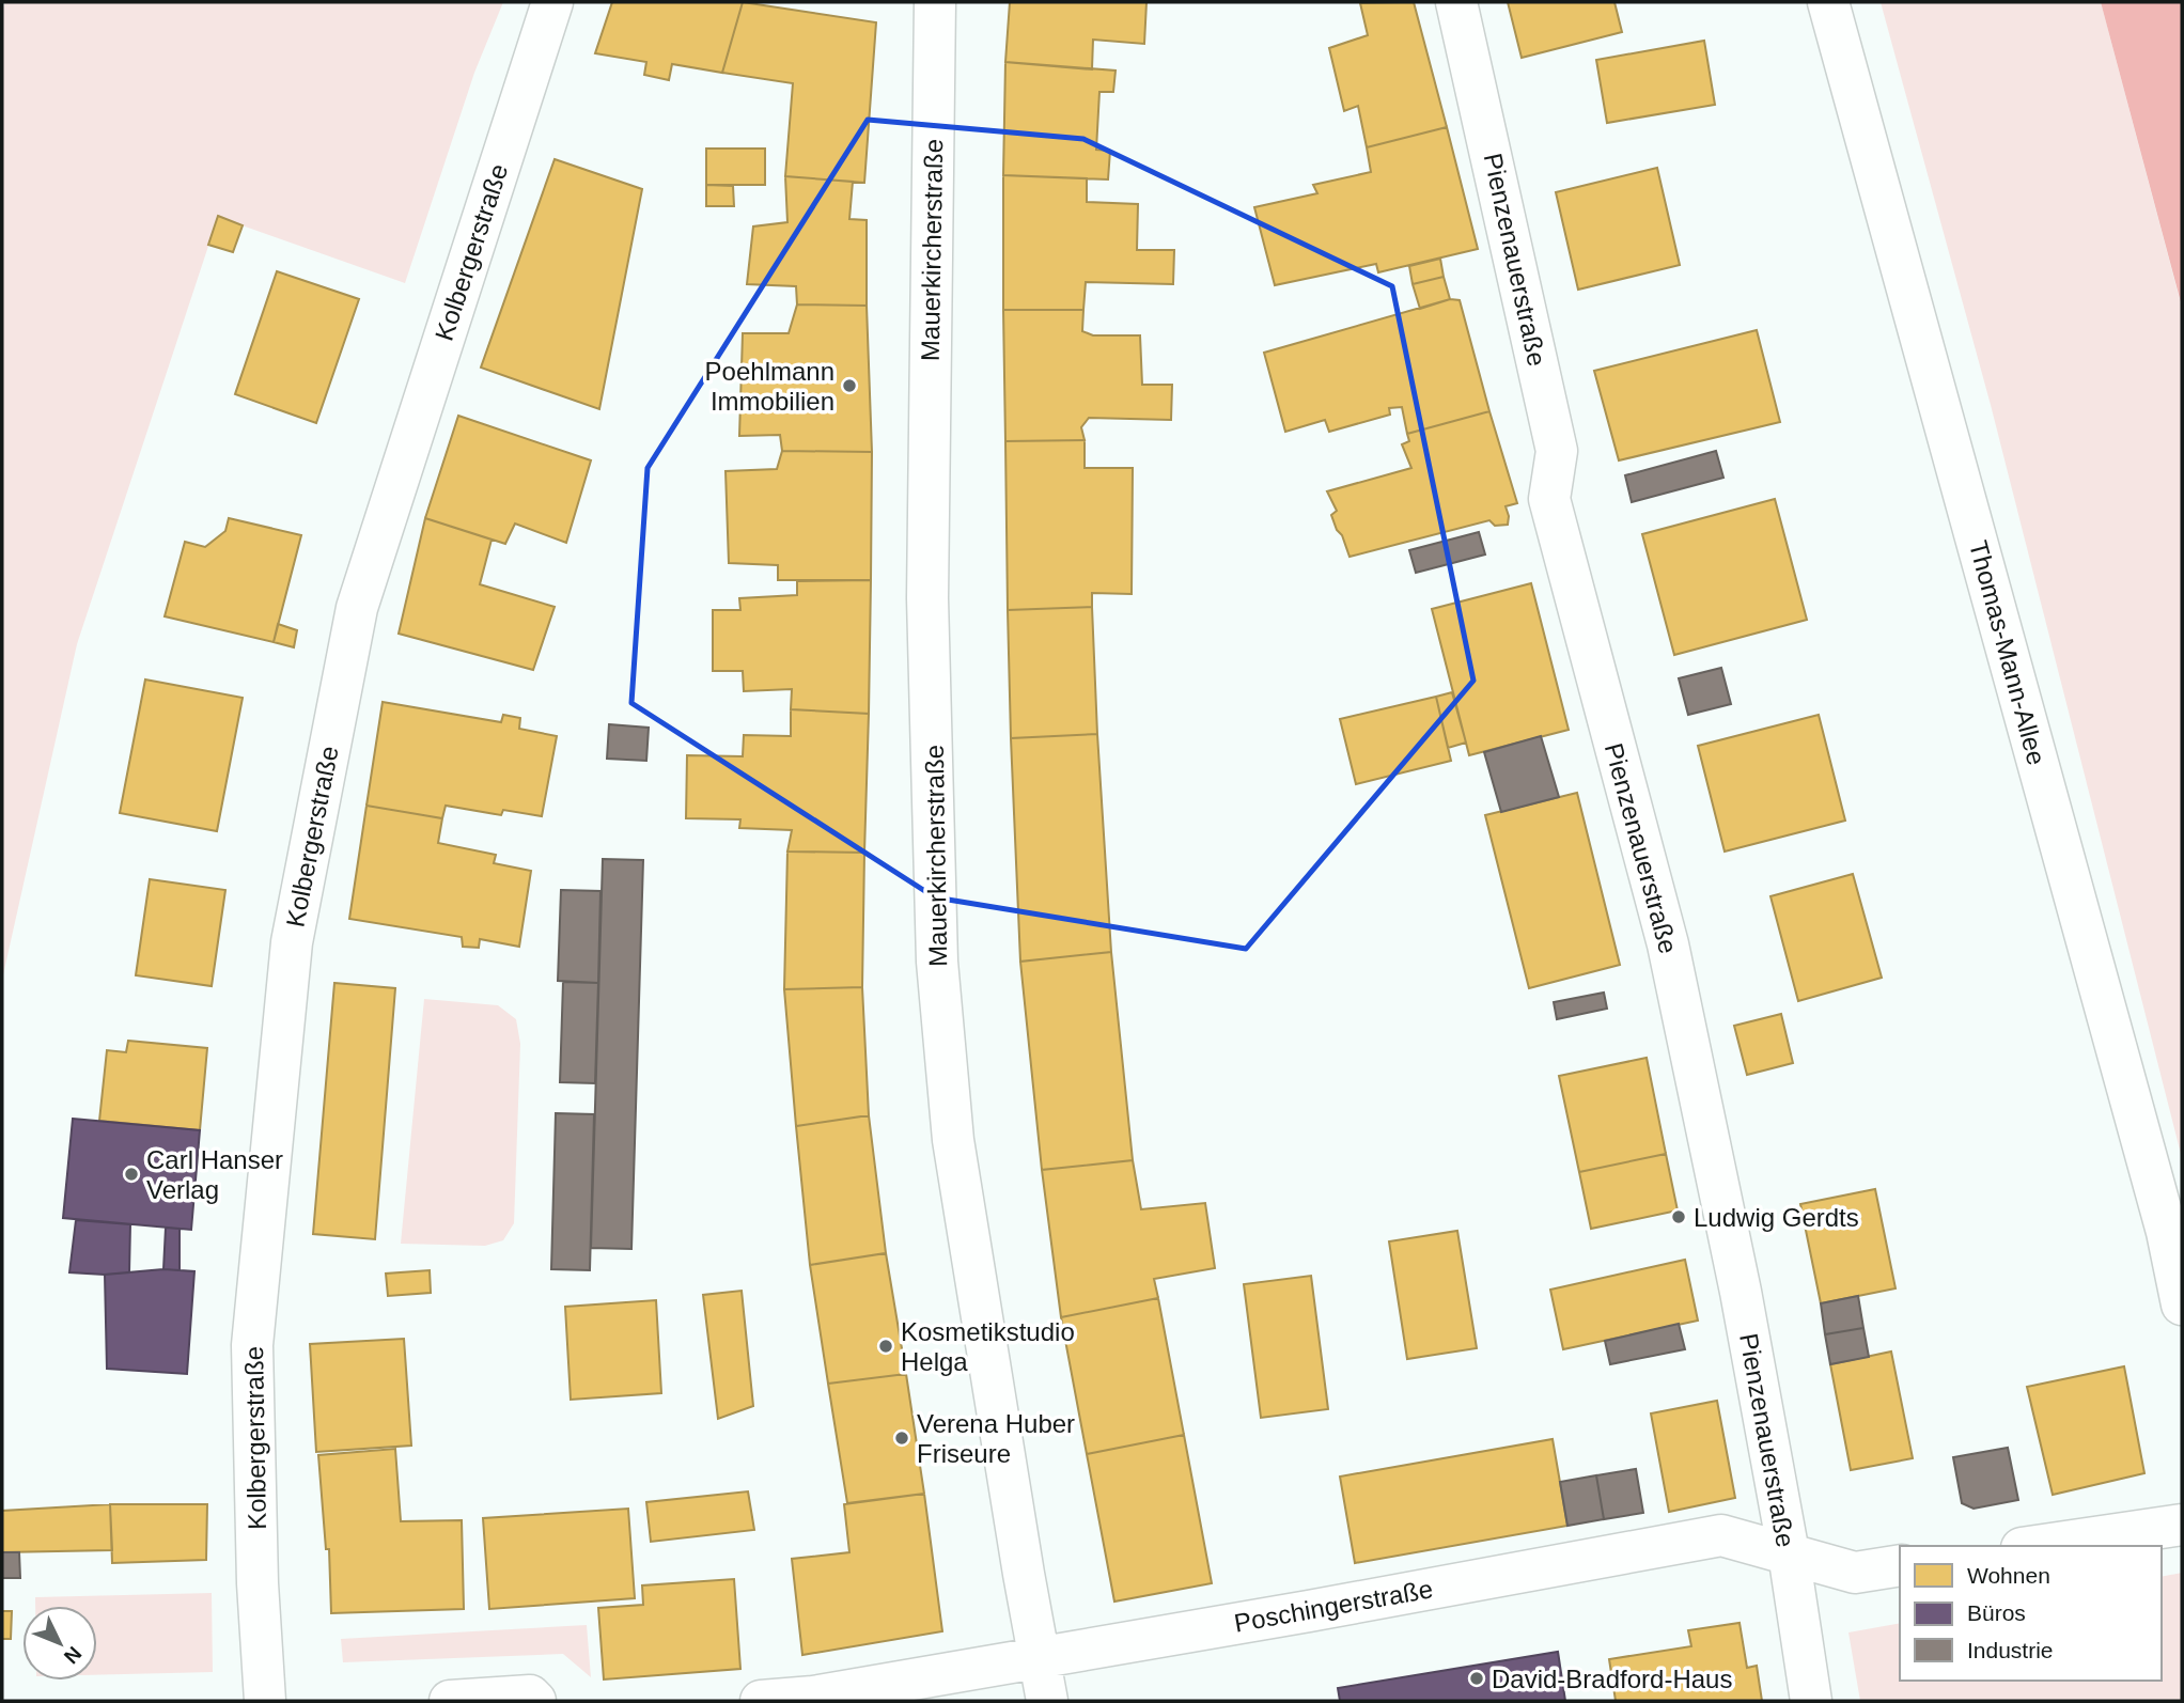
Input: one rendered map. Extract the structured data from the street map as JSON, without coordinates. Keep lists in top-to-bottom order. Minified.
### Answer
{"streets":{"street":["Mauerkircherstraße","Kolbergerstraße","Pienzenauerstraße","Thomas-Mann-Allee","Poschingerstraße"]},"crossings":[["Mauerkircherstraße","Poschingerstraße"],["Pienzenauerstraße","Poschingerstraße"]],"places":["Poehlmann Immobilien","Carl Hanser Verlag","Ludwig Gerdts","Kosmetikstudio Helga","Verena Huber Friseure","David-Bradford-Haus"],"legend":["Wohnen","Büros","Industrie"],"north":"bottom right"}
